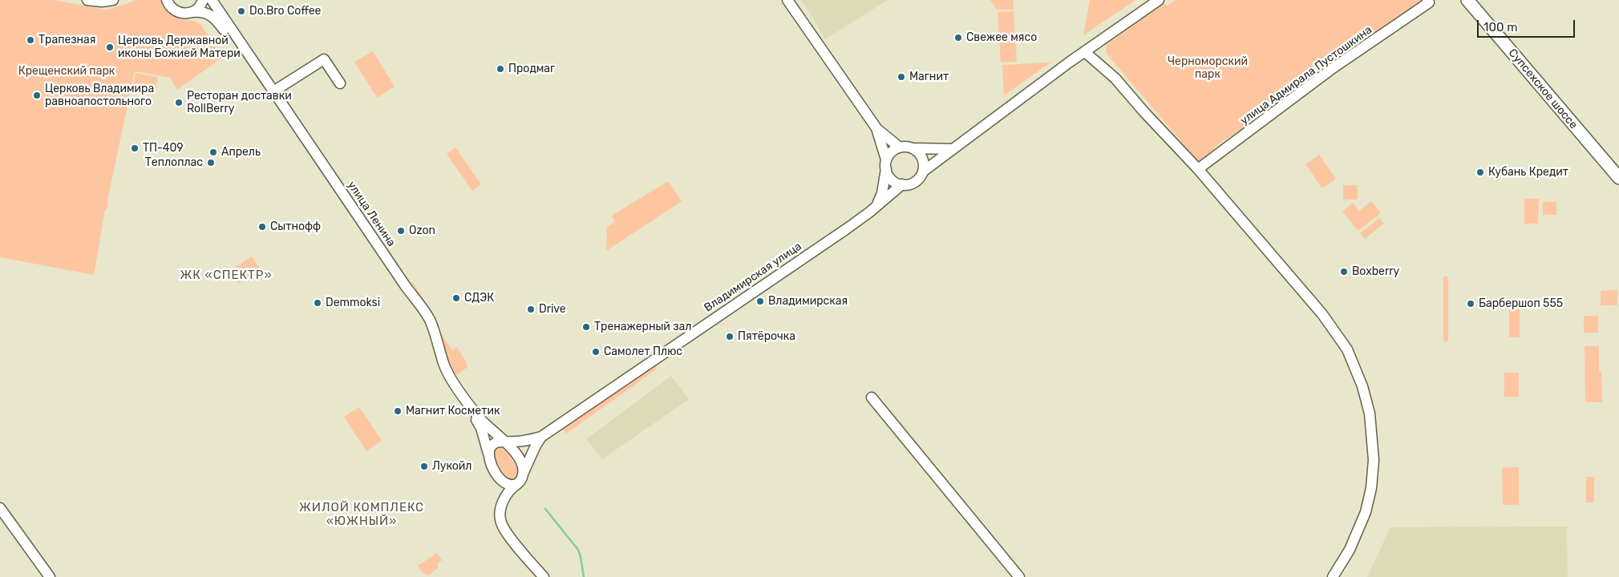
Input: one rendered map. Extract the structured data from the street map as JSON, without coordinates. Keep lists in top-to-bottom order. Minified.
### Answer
{"streets":{"main road":["Супсехское шоссе"],"street":["улица Адмирала Пустошкина","улица Ленина","Владимирская улица"]},"crossings":[["улица Ленина","Владимирская улица"]],"districts":["ЖК «СПЕКТР»","ЖИЛОЙ КОМПЛЕКС «ЮЖНЫЙ»"],"parks":["Черноморский парк","Крещенский парк"],"places":["Do.Bro Coffee","Свежее мясо","Трапезная","Церковь Державной иконы Божией Матери","Продмаг","Магнит","Церковь Владимира равноапостольного","Ресторан доставки RollBerry","ТП-409","Апрель","Теплоплас","Кубань Кредит","Сытнофф","Ozon","Boxberry","СДЭК","Владимирская","Demmoksi","Барбершоп 555","Drive","Тренажерный зал","Пятёрочка","Самолет Плюс","Магнит Косметик","Лукойл"],"scale_bar":"100 m"}
